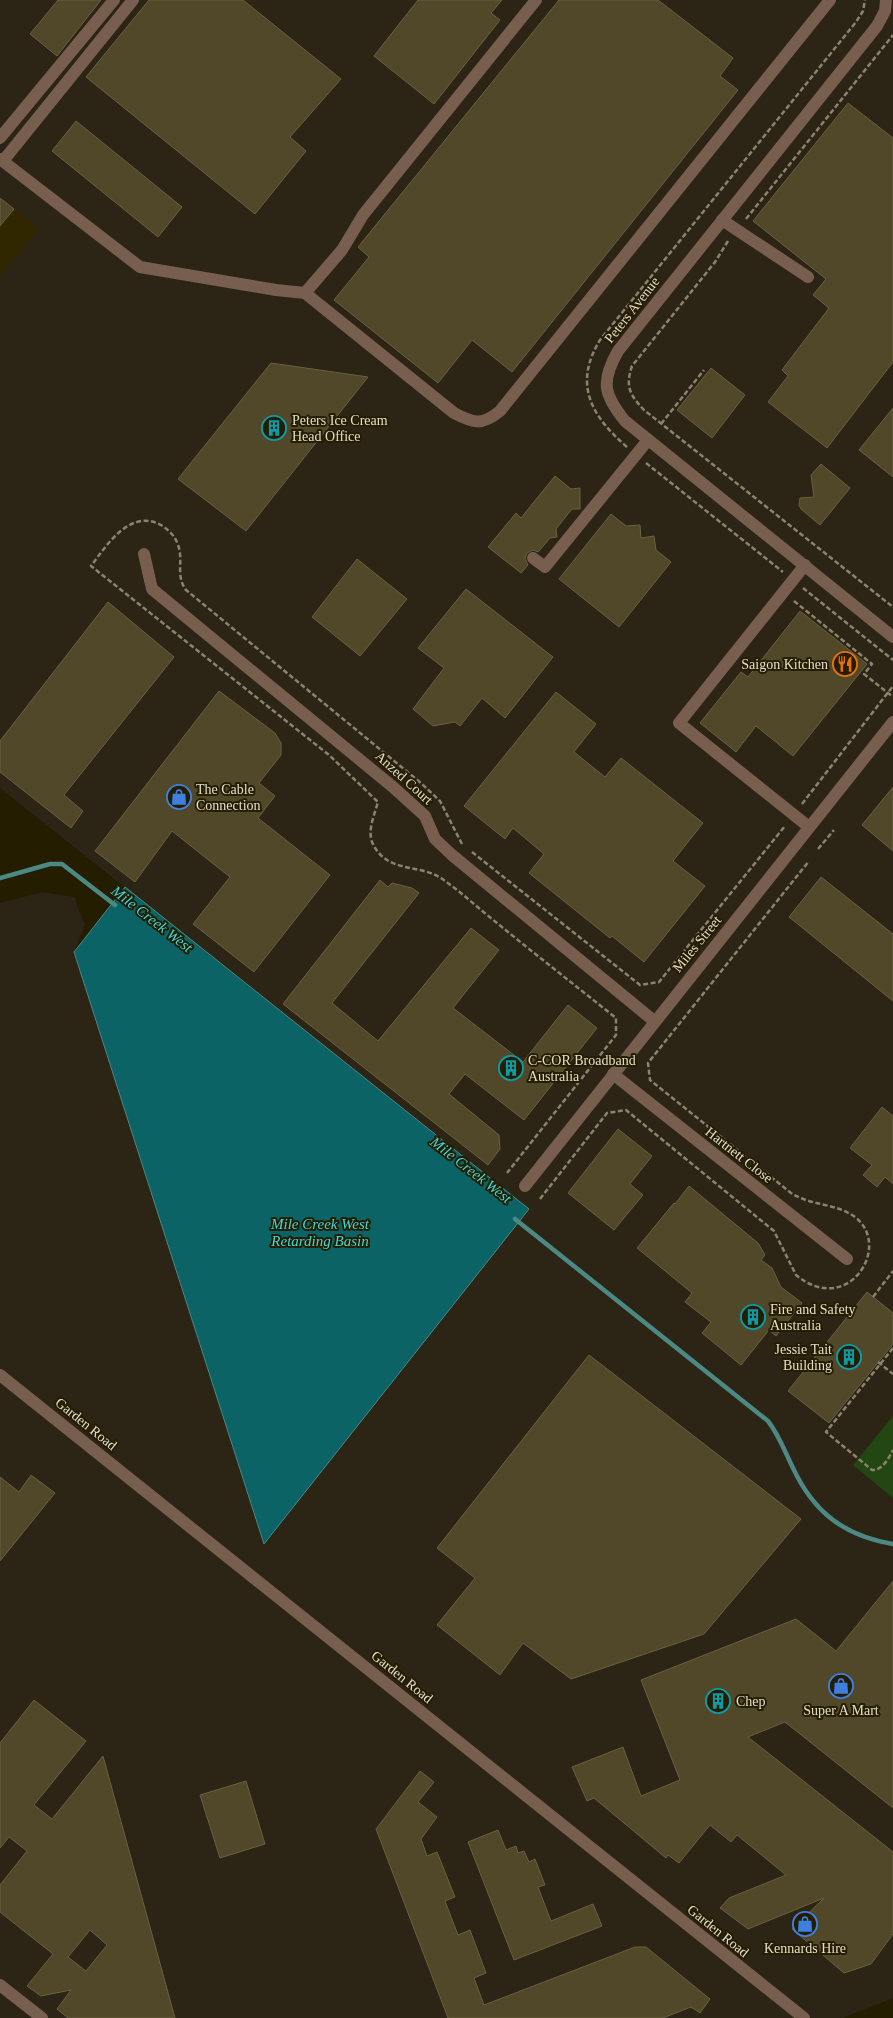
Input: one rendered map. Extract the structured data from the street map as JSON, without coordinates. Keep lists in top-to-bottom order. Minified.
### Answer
{"streets":{"street":["Peters Avenue","Anzed Court","Miles Street","Hartnett Close","Garden Road"]},"crossings":[["Anzed Court","Miles Street"],["Miles Street","Hartnett Close"]],"water":["Mile Creek West","Mile Creek West Retarding Basin"],"places":{"building":["Peters Ice Cream Head Office","C-COR Broadband Australia","Fire and Safety Australia","Jessie Tait Building","Chep"],"restaurant":["Saigon Kitchen"],"shop":["The Cable Connection","Super A Mart","Kennards Hire"]}}
